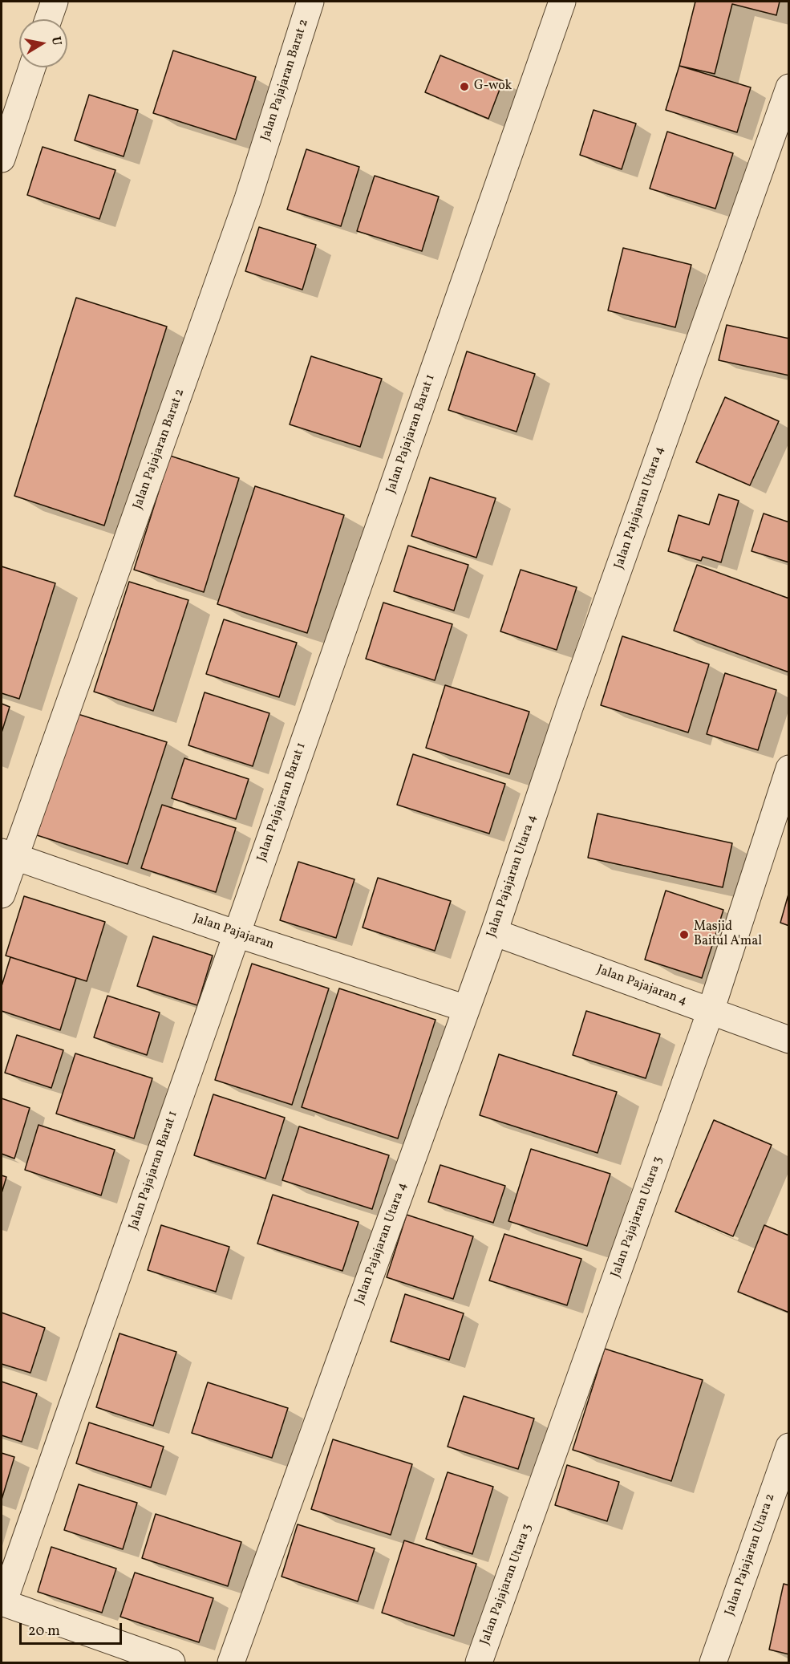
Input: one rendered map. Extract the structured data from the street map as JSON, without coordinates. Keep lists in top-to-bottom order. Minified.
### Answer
{"streets":{"street":["Jalan Pajajaran Barat 2","Jalan Pajajaran Barat 1","Jalan Pajajaran Utara 4","Jalan Pajajaran","Jalan Pajajaran 4","Jalan Pajajaran Utara 3","Jalan Pajajaran Utara 2"]},"crossings":[["Jalan Pajajaran Barat 2","Jalan Pajajaran"],["Jalan Pajajaran Barat 1","Jalan Pajajaran"],["Jalan Pajajaran Utara 4","Jalan Pajajaran"],["Jalan Pajajaran Utara 4","Jalan Pajajaran 4"],["Jalan Pajajaran 4","Jalan Pajajaran Utara 3"]],"places":["G-wok","Masjid Baitul A'mal"],"scale_bar":"20 m","north":"right"}
